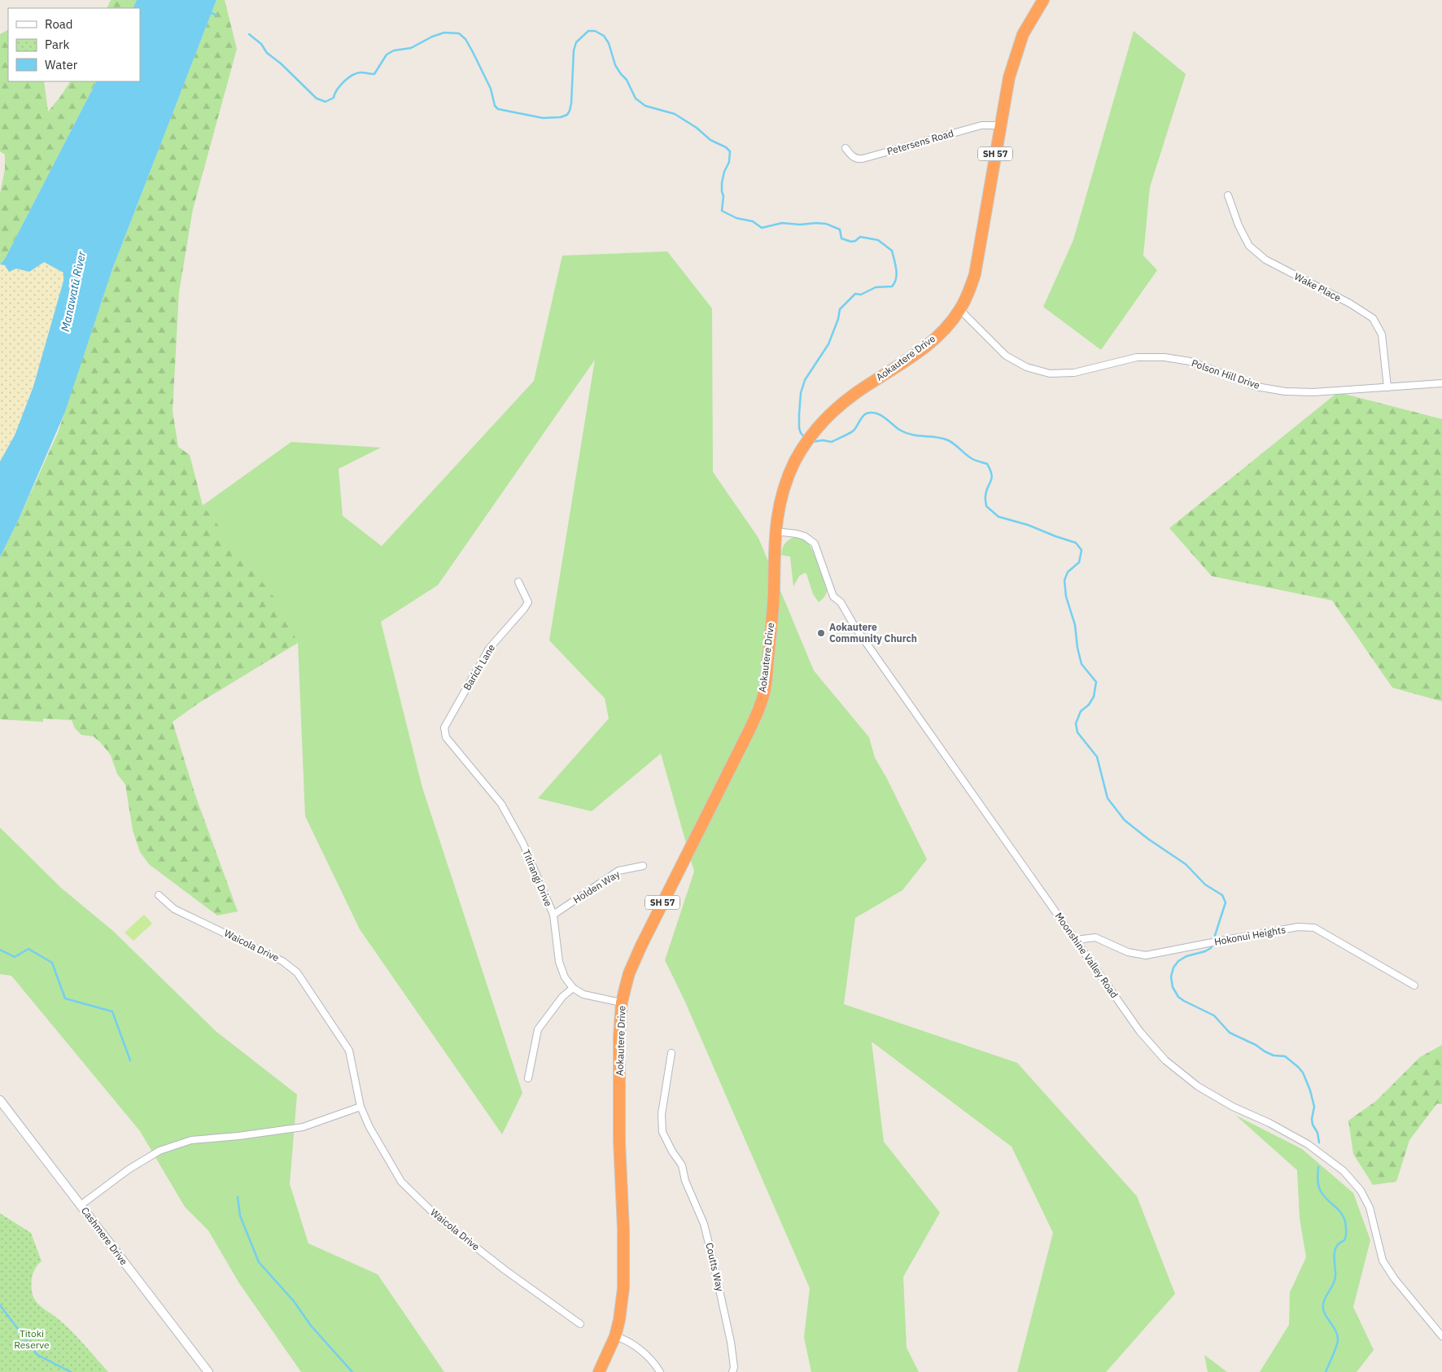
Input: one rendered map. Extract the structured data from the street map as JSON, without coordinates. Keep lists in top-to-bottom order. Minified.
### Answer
{"streets":{"highway":["SH 57","Aokautere Drive"],"street":["Petersens Road","Wake Place","Polson Hill Drive","Barich Lane","Titirangi Drive","Holden Way","Hokonui Heights","Waicola Drive","Moonshine Valley Road","Cashmere Drive","Coutts Way"]},"crossings":[["Petersens Road","Aokautere Drive"],["Wake Place","Polson Hill Drive"],["Aokautere Drive","Polson Hill Drive"],["Aokautere Drive","Moonshine Valley Road"],["Barich Lane","Titirangi Drive"],["Titirangi Drive","Holden Way"],["Hokonui Heights","Moonshine Valley Road"]],"water":["Manawatū River"],"parks":["Titoki Reserve"],"places":["Aokautere Community Church"],"legend":["Road","Park","Water"]}
